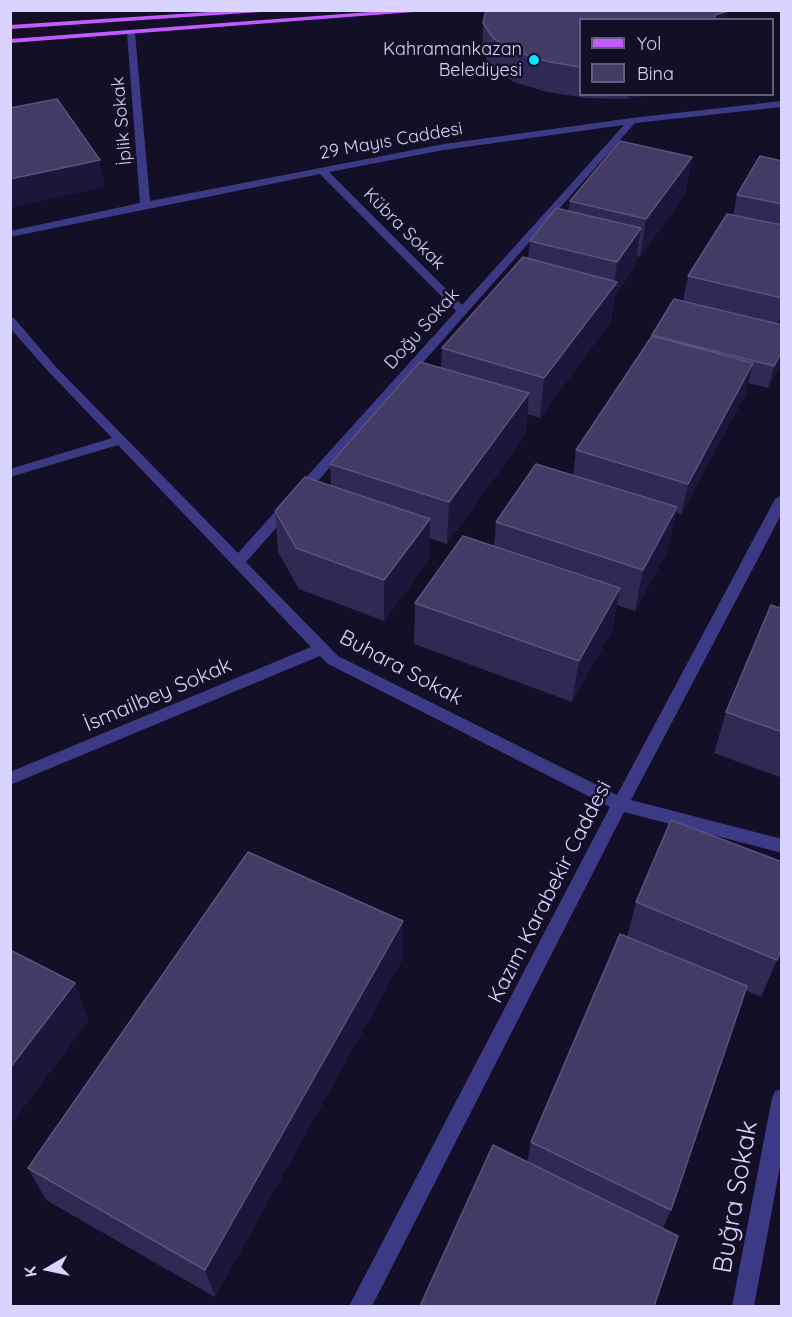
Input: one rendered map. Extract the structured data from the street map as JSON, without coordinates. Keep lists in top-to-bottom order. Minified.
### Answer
{"streets":{"street":["İplik Sokak","29 Mayıs Caddesi","Kübra Sokak","Doğu Sokak","Buhara Sokak","İsmailbey Sokak","Kazım Karabekir Caddesi","Buğra Sokak"]},"crossings":[["İplik Sokak","29 Mayıs Caddesi"],["29 Mayıs Caddesi","Kübra Sokak"],["29 Mayıs Caddesi","Doğu Sokak"],["Kübra Sokak","Doğu Sokak"],["Doğu Sokak","Buhara Sokak"],["Buhara Sokak","İsmailbey Sokak"],["Buhara Sokak","Kazım Karabekir Caddesi"]],"places":["Kahramankazan Belediyesi"],"legend":["Yol","Bina"],"north":"left"}
